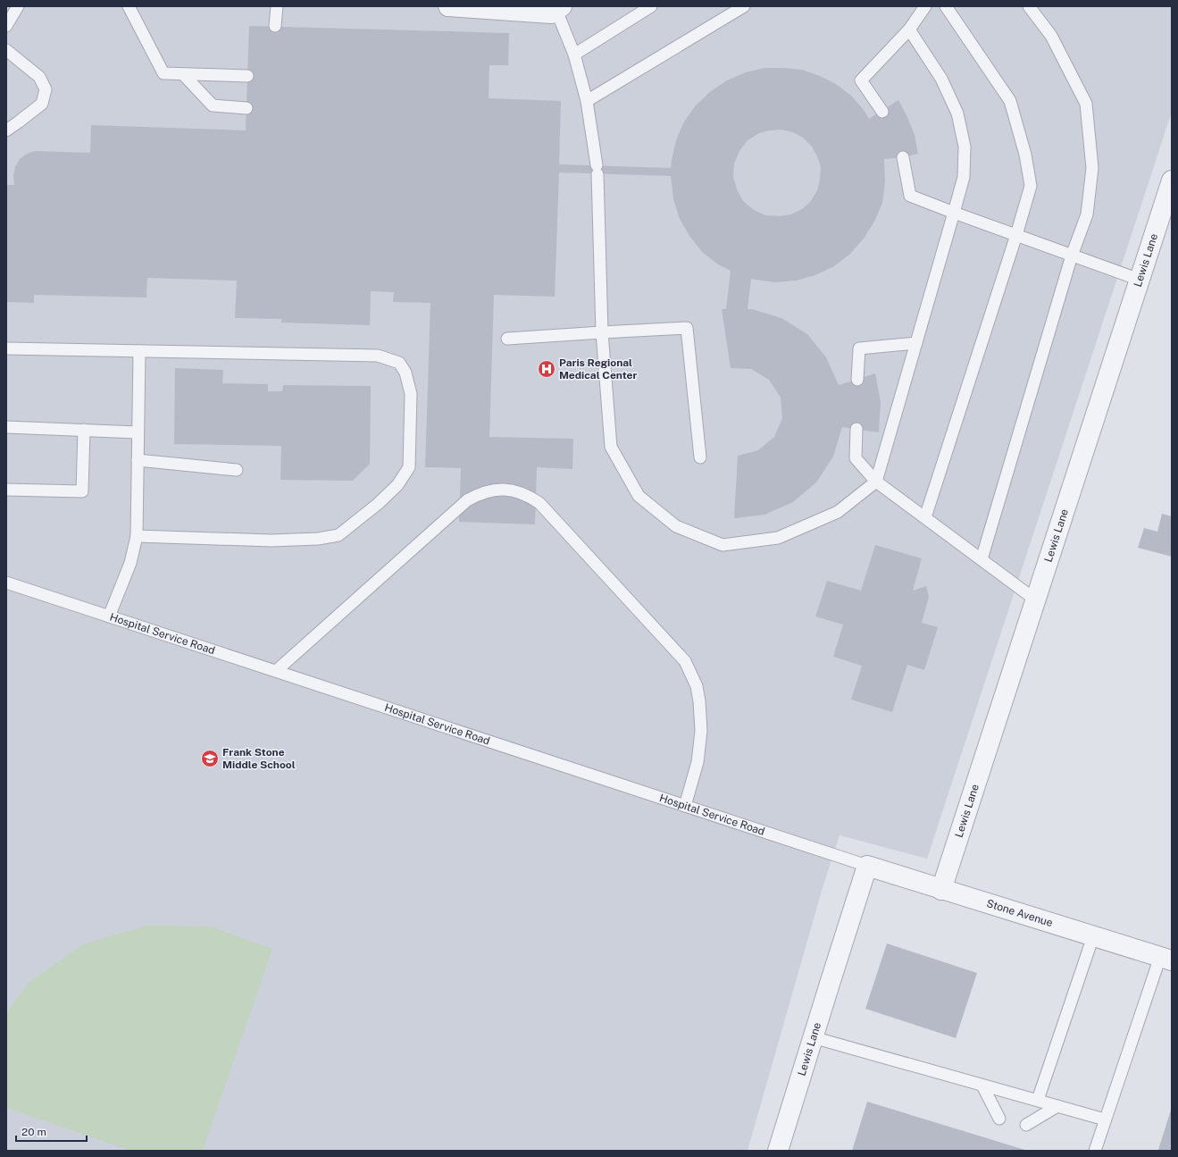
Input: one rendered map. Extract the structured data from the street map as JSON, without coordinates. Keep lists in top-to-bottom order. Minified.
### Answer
{"streets":{"street":["Lewis Lane","Stone Avenue"],"lane":["Hospital Service Road"]},"crossings":[["Lewis Lane","Hospital Service Road"],["Lewis Lane","Stone Avenue"],["Hospital Service Road","Stone Avenue"]],"places":{"hospital":["Paris Regional Medical Center"],"school or university":["Frank Stone Middle School"]},"scale_bar":"20 m"}
